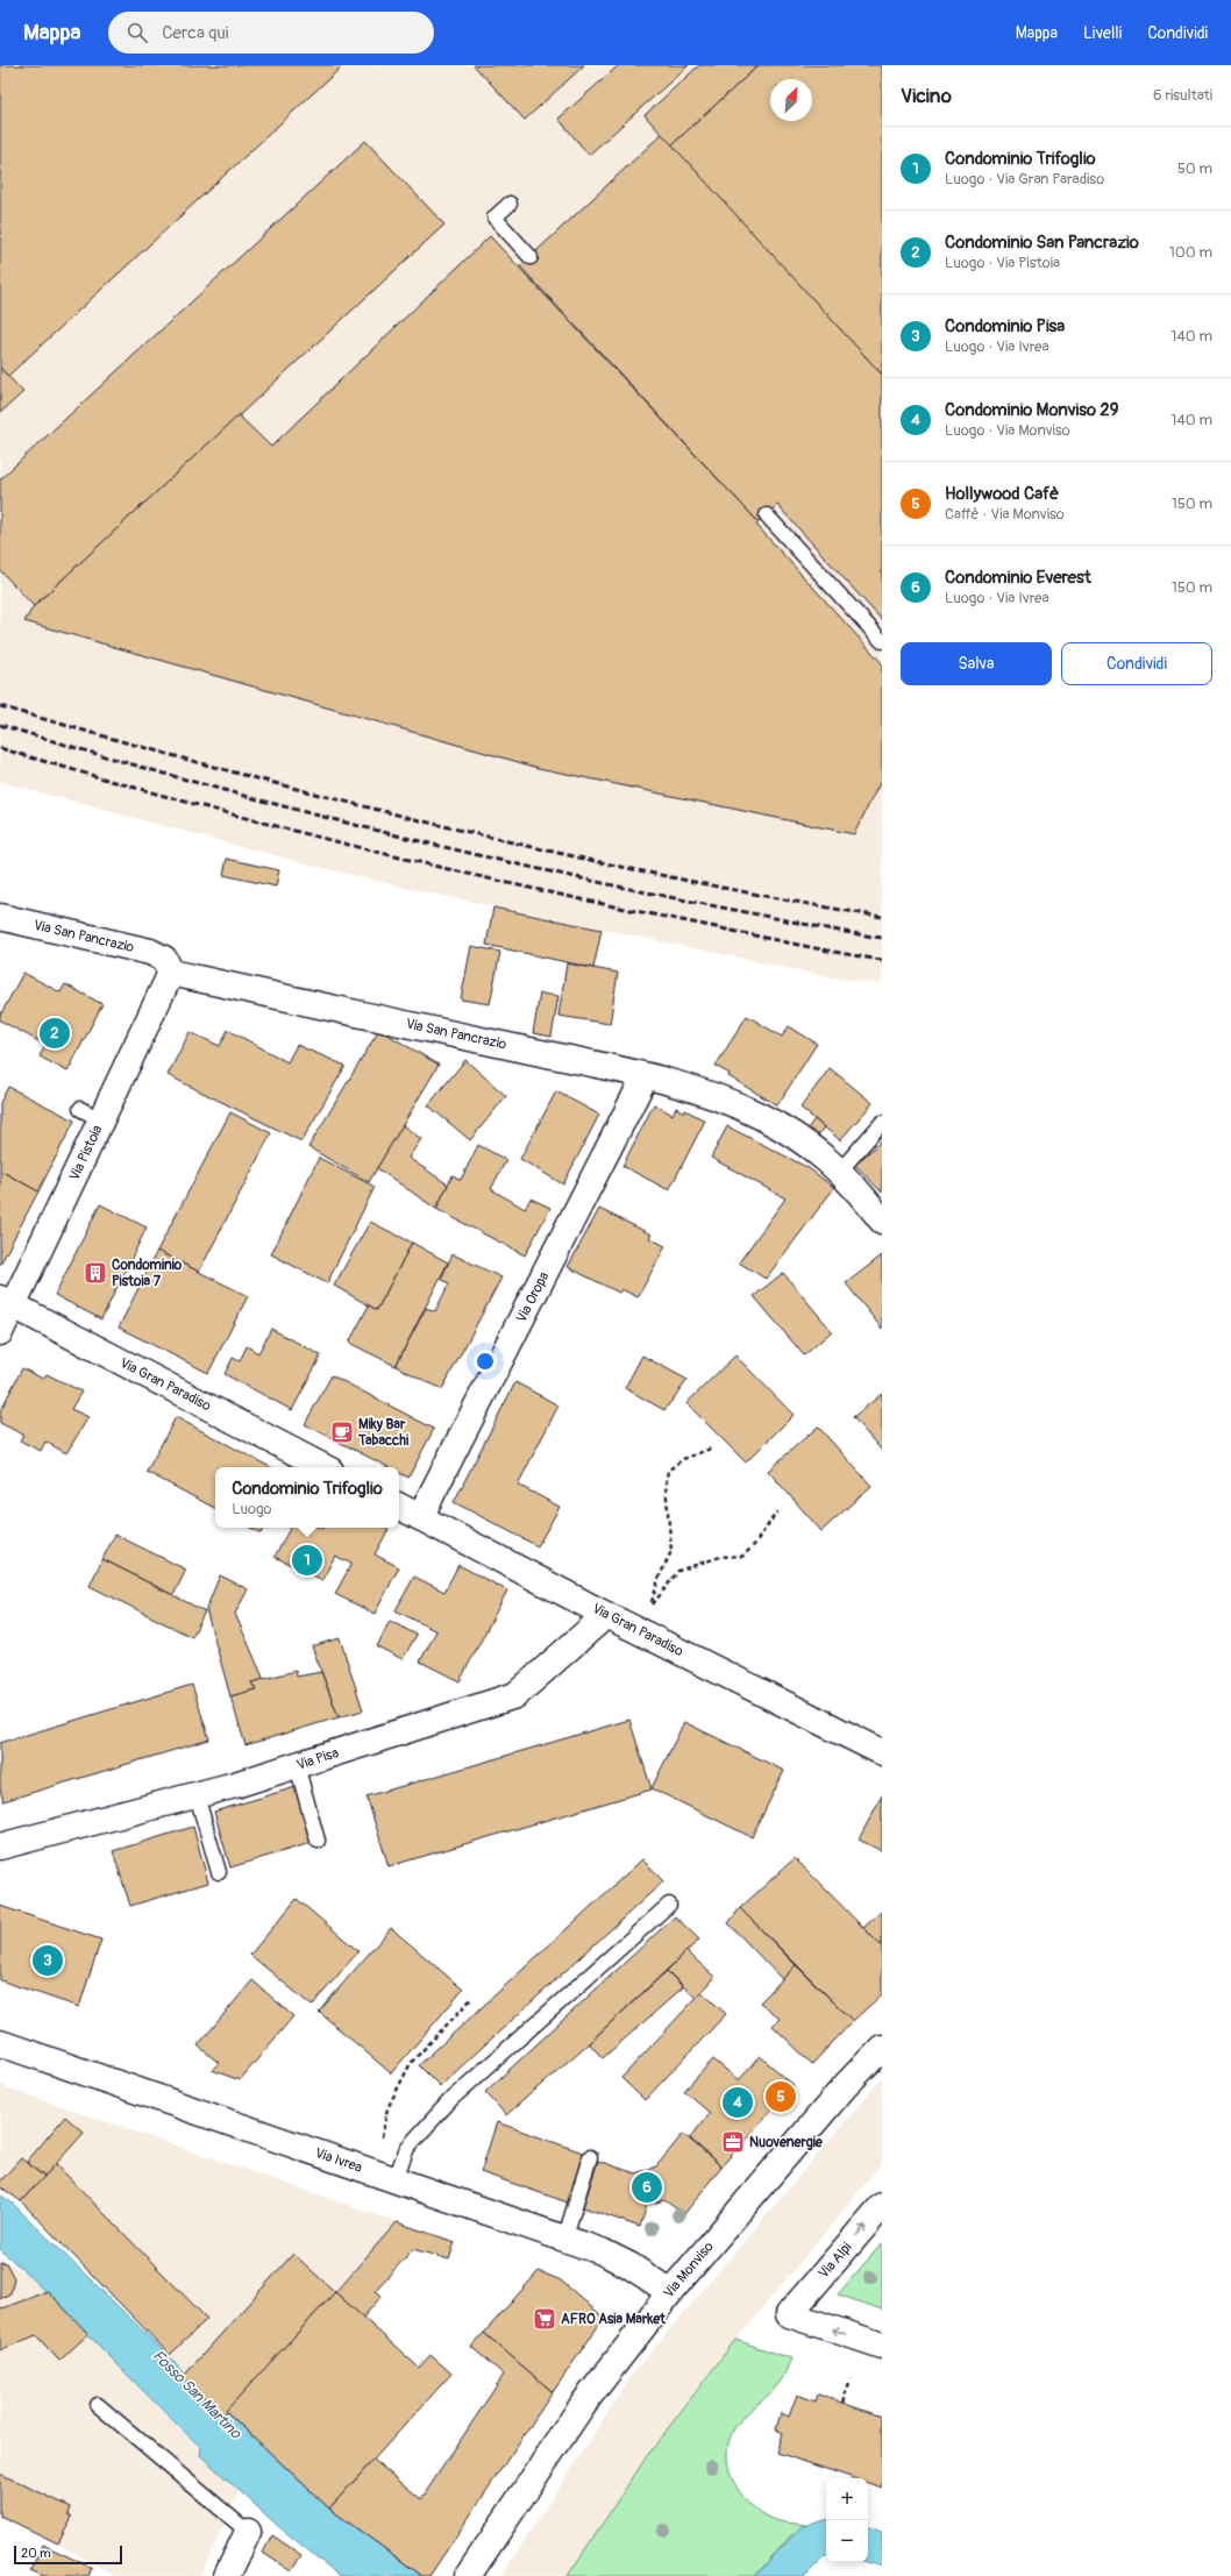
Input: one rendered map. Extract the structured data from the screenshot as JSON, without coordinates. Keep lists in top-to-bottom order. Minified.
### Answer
{"streets":{"street":["Via San Pancrazio","Via Pistoia","Via Oropa","Via Gran Paradiso","Via Pisa","Via Ivrea","Via Alpi","Via Monviso"]},"crossings":[["Via San Pancrazio","Via Pistoia"],["Via San Pancrazio","Via Oropa"],["Via Pistoia","Via Gran Paradiso"],["Via Oropa","Via Gran Paradiso"],["Via Gran Paradiso","Via Pisa"],["Via Ivrea","Via Monviso"]],"water":["Fosso San Martino"],"places":{"building":["Condominio Pistoia 7"],"cafe":["Miky Bar Tabacchi"],"office":["Nuovenergie"],"supermarket":["AFRO Asia Market"]},"scale_bar":"20 m","north":"top right","page":{"header":"Mappa","search":"Cerca qui","nav":["Mappa","Livelli","Condividi"],"heading":["Vicino","6 risultati"],"list":[{"mark":"1","name":"Condominio Trifoglio","note":"Luogo · Via Gran Paradiso","value":"50 m"},{"mark":"2","name":"Condominio San Pancrazio","note":"Luogo · Via Pistoia","value":"100 m"},{"mark":"3","name":"Condominio Pisa","note":"Luogo · Via Ivrea","value":"140 m"},{"mark":"4","name":"Condominio Monviso 29","note":"Luogo · Via Monviso","value":"140 m"},{"mark":"5","name":"Hollywood Cafè","note":"Caffè · Via Monviso","value":"150 m"},{"mark":"6","name":"Condominio Everest","note":"Luogo · Via Ivrea","value":"150 m"}],"buttons":["Salva","Condividi"],"pins":["2","1","3","5","4","6"],"popup":["Condominio Trifoglio","Luogo"],"map_buttons":["+","−"],"scale":"20 m"}}
